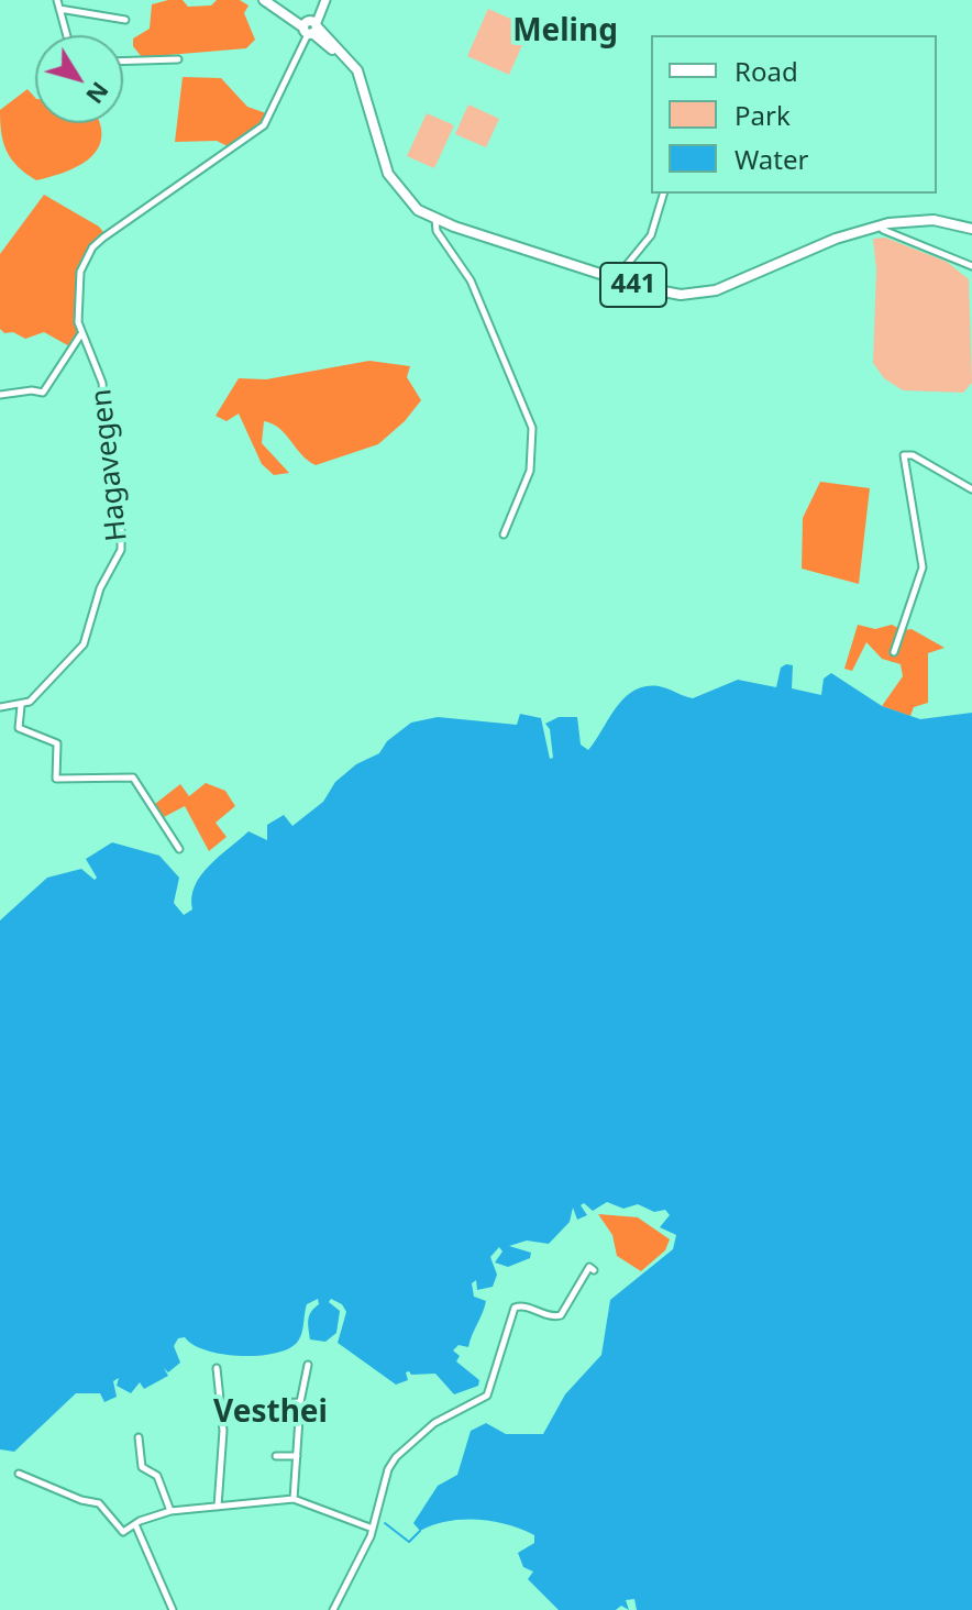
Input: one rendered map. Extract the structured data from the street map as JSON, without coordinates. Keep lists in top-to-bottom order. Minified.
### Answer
{"streets":{"main road":["441"],"street":["Hagavegen"]},"crossings":[["441","Hagavegen"]],"districts":["Meling","Vesthei"],"legend":["Road","Park","Water"],"north":"bottom right"}
